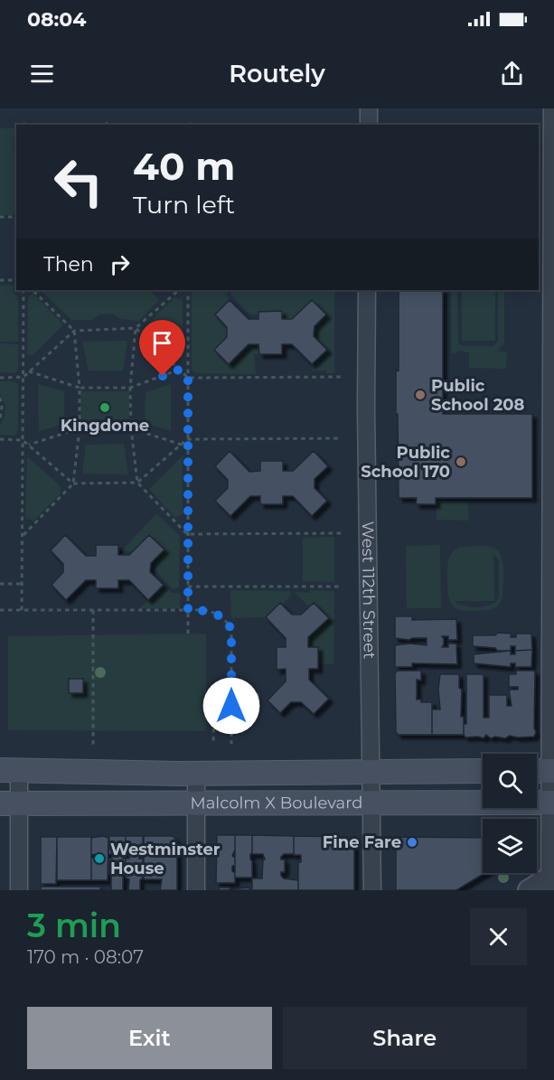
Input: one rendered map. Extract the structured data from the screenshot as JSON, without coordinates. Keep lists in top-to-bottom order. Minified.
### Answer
{"streets":{"main road":["Malcolm X Boulevard"],"street":["West 112th Street"]},"crossings":[["West 112th Street","Malcolm X Boulevard"]],"places":["Public School 208","Kingdome","Public School 170","Fine Fare","Westminster House"],"page":{"status":"08:04","header":"Routely","turn":["40 m","Turn left"],"then":"Then","heading":["3 min","170 m · 08:07"],"buttons":["Exit","Share"]}}
